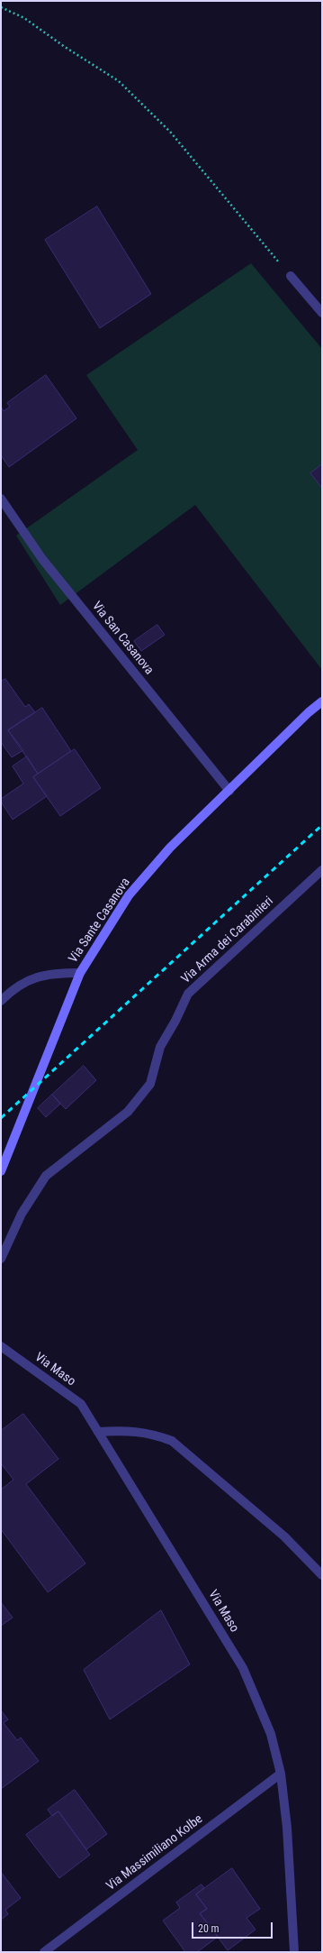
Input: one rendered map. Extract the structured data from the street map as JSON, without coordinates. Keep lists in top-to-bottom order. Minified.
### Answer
{"streets":{"main road":["Via Sante Casanova"],"street":["Via San Casanova","Via Arma dei Carabinieri","Via Maso","Via Massimiliano Kolbe"]},"crossings":[["Via San Casanova","Via Sante Casanova"],["Via Maso","Via Massimiliano Kolbe"]],"scale_bar":"20 m"}
